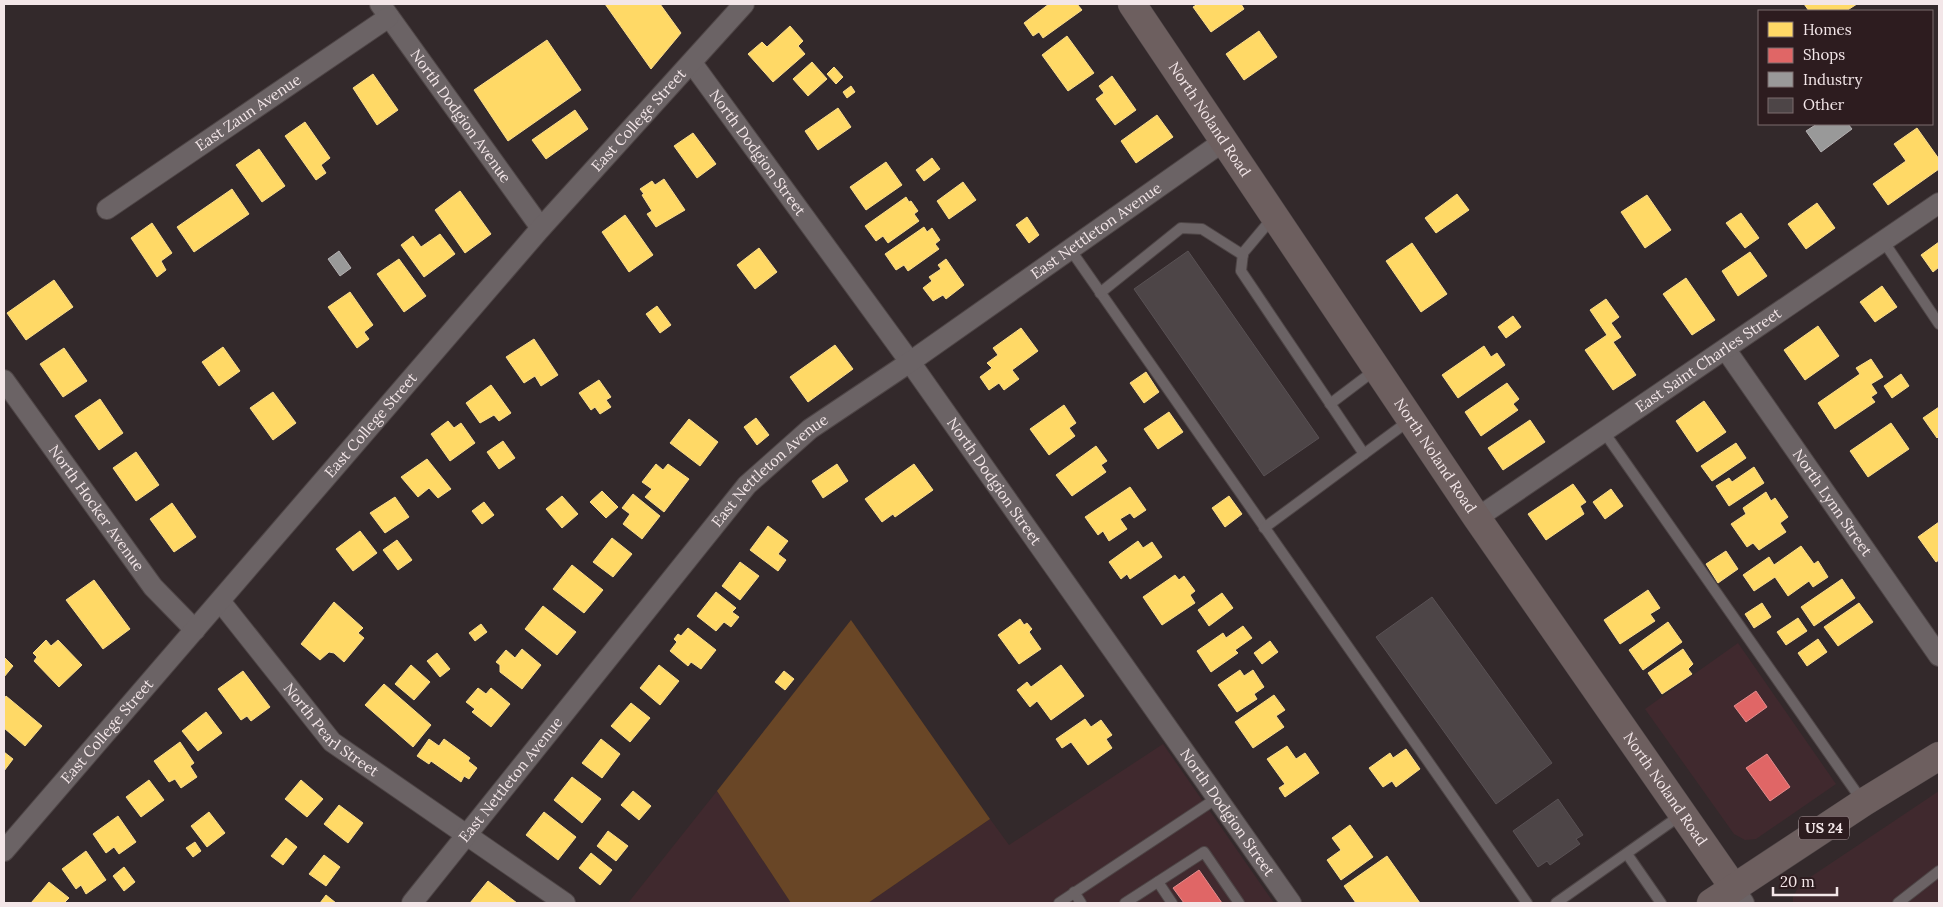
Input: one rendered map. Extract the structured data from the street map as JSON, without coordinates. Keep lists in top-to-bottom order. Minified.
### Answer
{"streets":{"main road":["North Noland Road","US 24"],"street":["East Zaun Avenue","North Dodgion Avenue","East College Street","North Dodgion Street","East Nettleton Avenue","East Saint Charles Street","North Lynn Street","North Hocker Avenue","North Pearl Street"]},"crossings":[["East Zaun Avenue","North Dodgion Avenue"],["North Dodgion Avenue","East College Street"],["North Noland Road","East Nettleton Avenue"],["North Noland Road","East Saint Charles Street"],["North Noland Road","US 24"],["East College Street","North Dodgion Street"],["East College Street","North Hocker Avenue"],["East College Street","North Pearl Street"],["North Dodgion Street","East Nettleton Avenue"],["East Nettleton Avenue","North Pearl Street"],["East Saint Charles Street","North Lynn Street"]],"legend":["Homes","Shops","Industry","Other"],"scale_bar":"20 m"}
